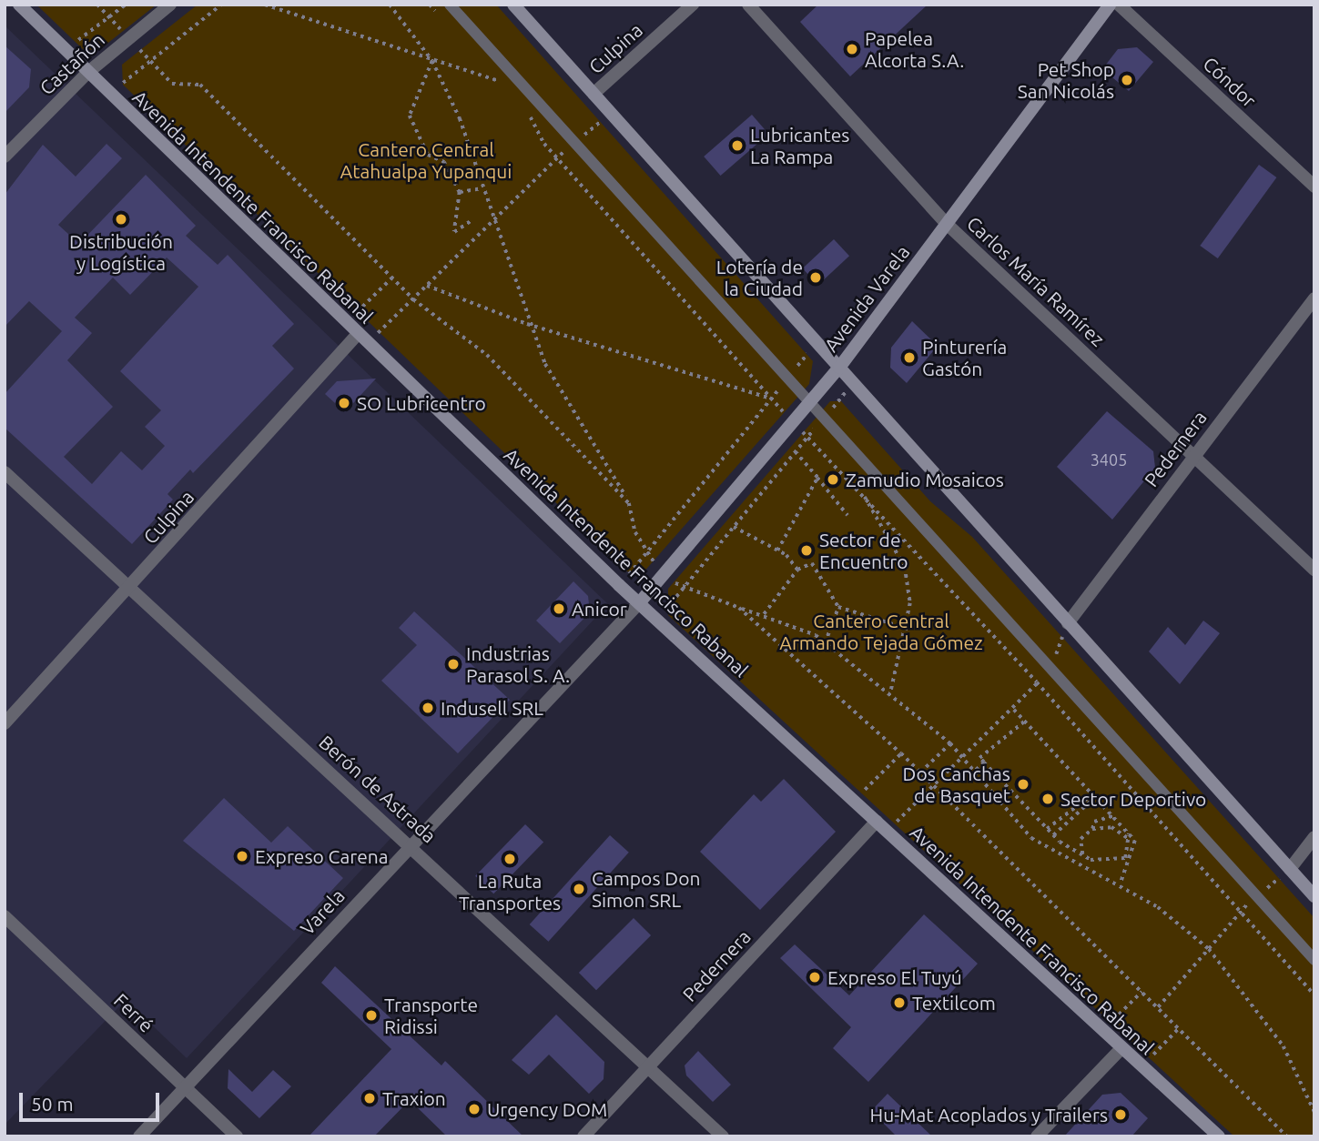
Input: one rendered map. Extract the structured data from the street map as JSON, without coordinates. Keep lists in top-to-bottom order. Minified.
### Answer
{"streets":{"main road":["Avenida Intendente Francisco Rabanal","Avenida Varela"],"street":["Culpina","Castañón","Cóndor","Carlos María Ramírez","Pedernera","Berón de Astrada","Varela","Ferré"]},"crossings":[["Culpina","Avenida Intendente Francisco Rabanal"],["Culpina","Berón de Astrada"],["Castañón","Avenida Intendente Francisco Rabanal"],["Avenida Intendente Francisco Rabanal","Avenida Varela"],["Avenida Intendente Francisco Rabanal","Pedernera"],["Avenida Intendente Francisco Rabanal","Varela"],["Carlos María Ramírez","Avenida Varela"],["Carlos María Ramírez","Pedernera"],["Avenida Varela","Varela"],["Pedernera","Berón de Astrada"],["Berón de Astrada","Varela"],["Varela","Ferré"]],"parks":["Cantero Central Atahualpa Yupanqui","Cantero Central Armando Tejada Gómez"],"places":["Papelea Alcorta S.A.","Pet Shop San Nicolás","Lubricantes La Rampa","Distribución y Logística","Lotería de la Ciudad","Pinturería Gastón","SO Lubricentro","Zamudio Mosaicos","Sector de Encuentro","Anicor","Industrias Parasol S. A.","Indusell SRL","Dos Canchas de Basquet","Sector Deportivo","Expreso Carena","La Ruta Transportes","Campos Don Simon SRL","Expreso El Tuyú","Textilcom","Transporte Ridissi","Traxion","Urgency DOM","Hu-Mat Acoplados y Trailers"],"house_numbers":["3405"],"scale_bar":"50 m"}
